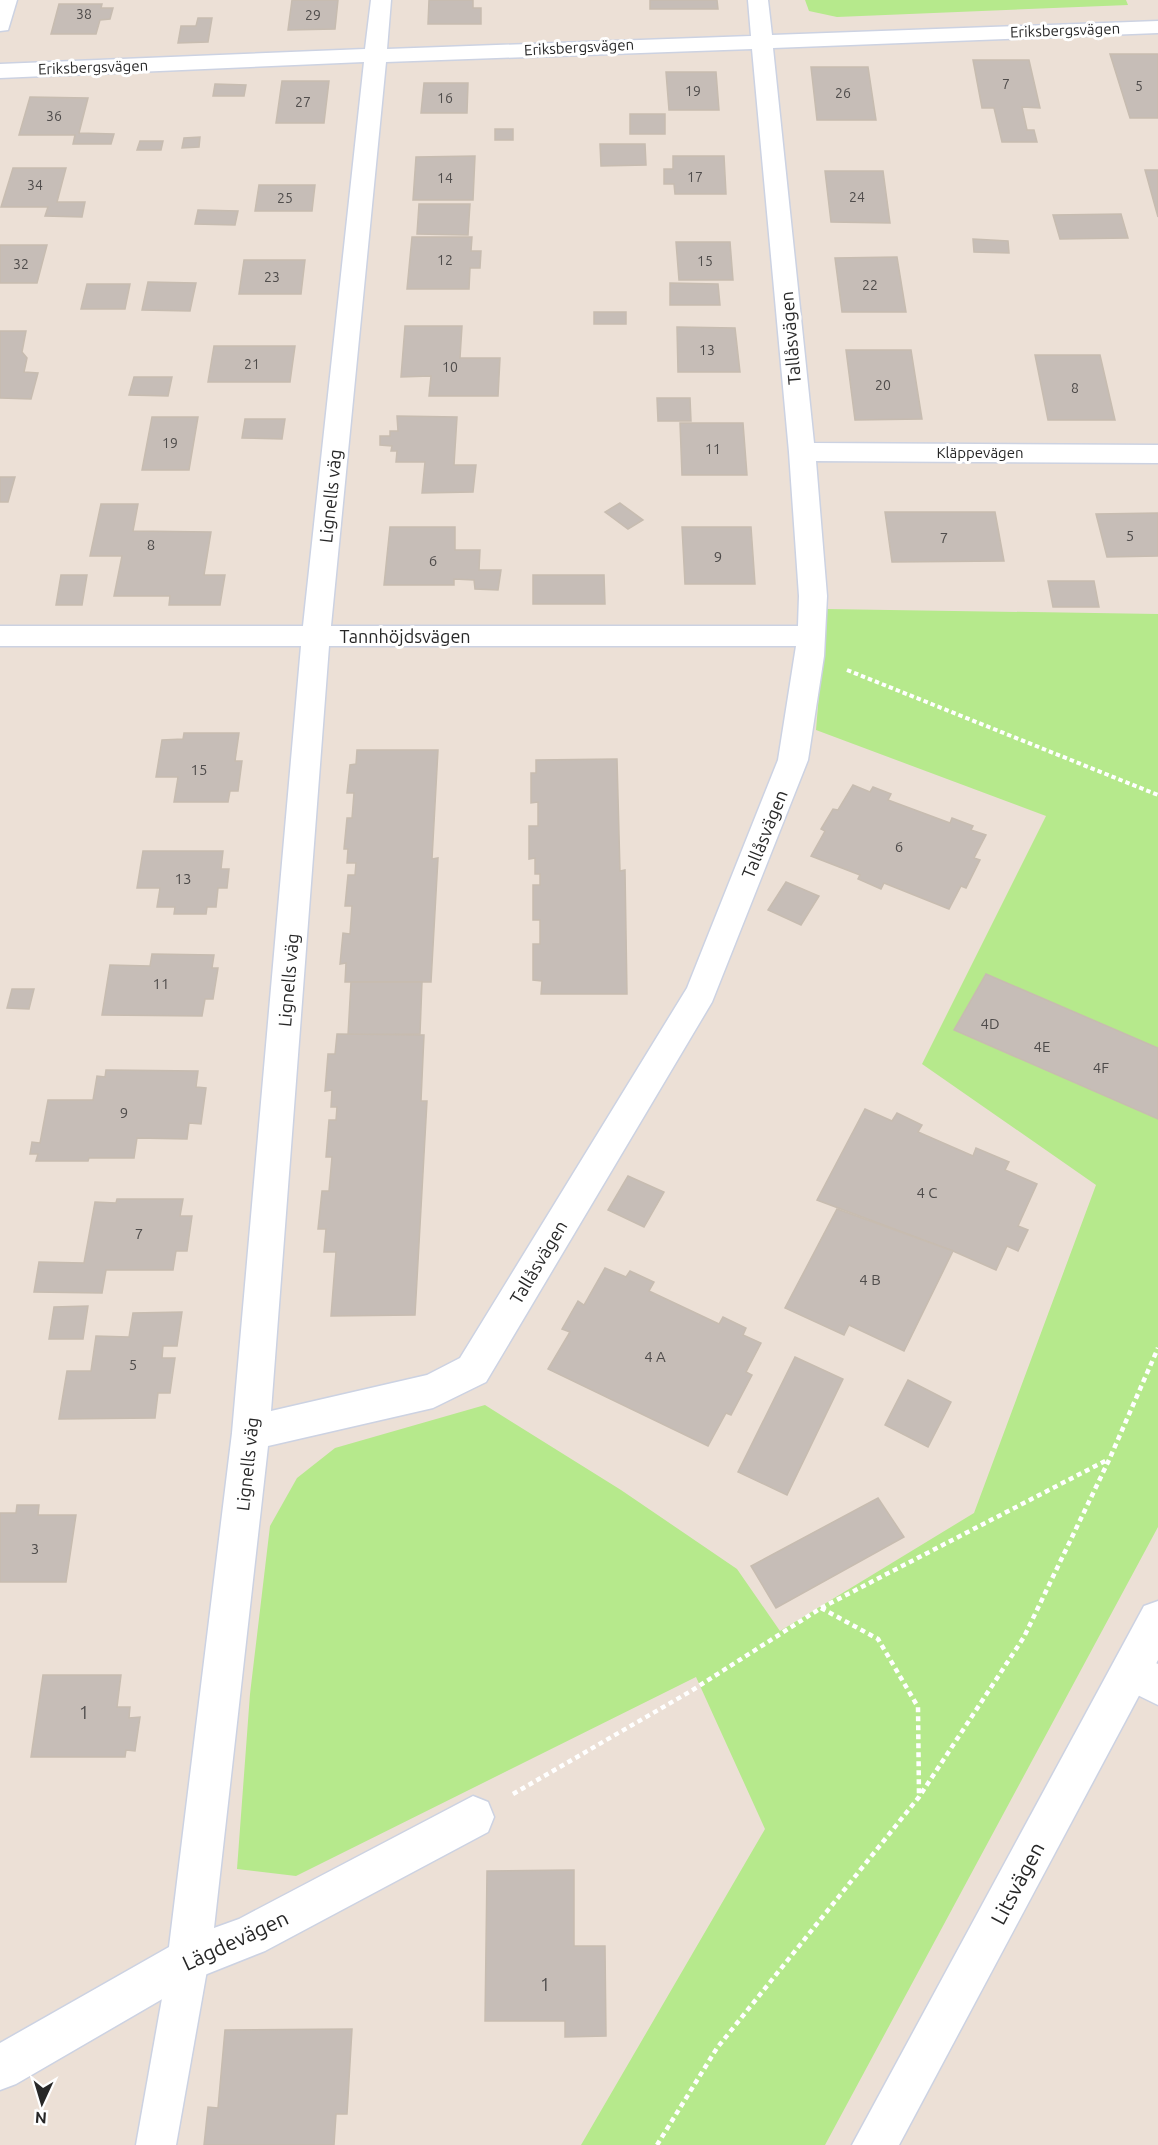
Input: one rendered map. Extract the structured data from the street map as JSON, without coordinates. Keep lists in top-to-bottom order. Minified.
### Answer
{"streets":{"street":["Eriksbergsvägen","Tallåsvägen","Kläppevägen","Lignells väg","Tannhöjdsvägen","Litsvägen","Lägdevägen"]},"crossings":[["Eriksbergsvägen","Tallåsvägen"],["Eriksbergsvägen","Lignells väg"],["Tallåsvägen","Kläppevägen"],["Tallåsvägen","Lignells väg"],["Tallåsvägen","Tannhöjdsvägen"],["Lignells väg","Tannhöjdsvägen"],["Lignells väg","Lägdevägen"]],"house_numbers":["38","29","7","5","19","26","16","27","36","17","14","34","24","25","12","15","32","23","22","13","21","10","20","8","19","11","5","7","8","9","6","15","6","13","11","4D","4E","4F","9","4 C","7","4 B","4 A","5","3","1","1"],"north":"bottom"}
